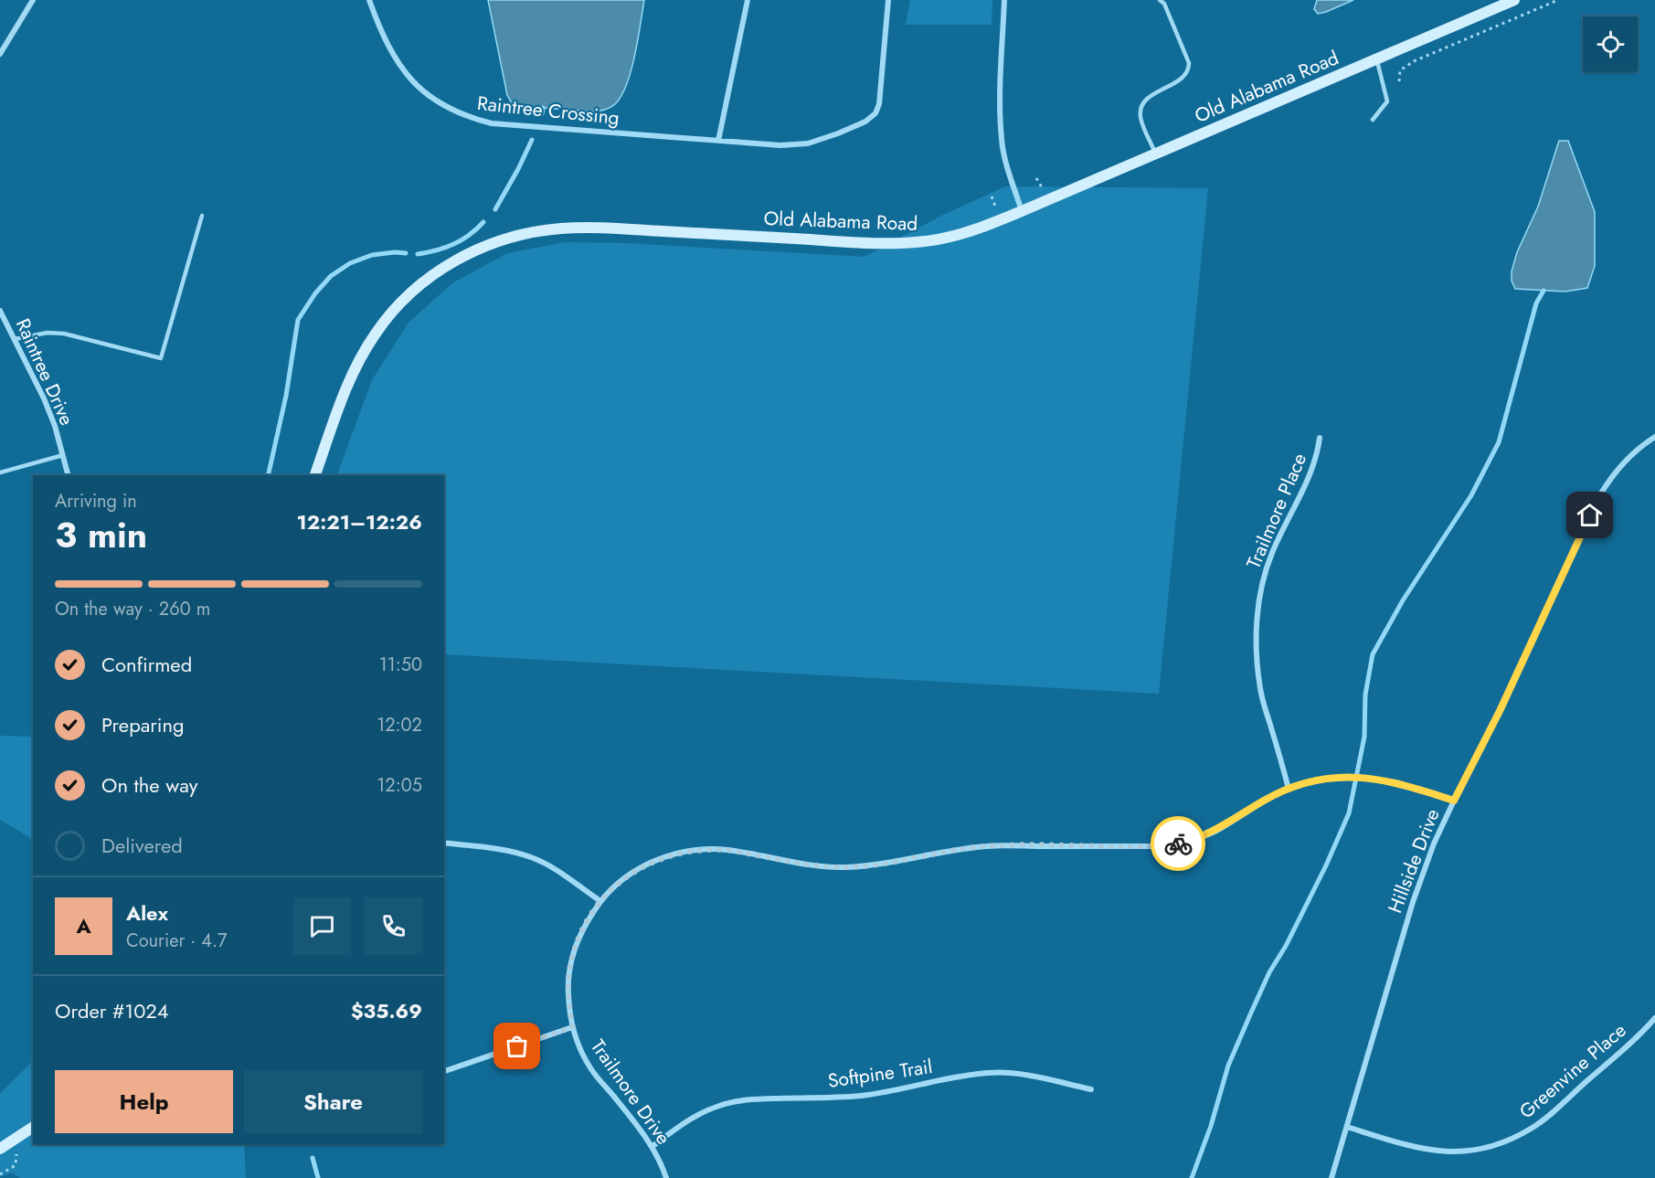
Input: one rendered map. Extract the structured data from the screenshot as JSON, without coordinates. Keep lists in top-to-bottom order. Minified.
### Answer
{"streets":{"street":["Old Alabama Road","Raintree Crossing","Raintree Drive","Trailmore Place","Hillside Drive","Greenvine Place","Softpine Trail","Trailmore Drive"]},"crossings":[["Trailmore Place","Trailmore Drive"],["Hillside Drive","Greenvine Place"],["Hillside Drive","Trailmore Drive"],["Softpine Trail","Trailmore Drive"]],"page":{"heading":["3 min","Arriving in","12:21–12:26"],"panel":["Alex","Courier · 4.7","Order #1024","$35.69"],"bar":"On the way · 260 m","list":[["Confirmed","11:50"],["Preparing","12:02"],["On the way","12:05"],"Delivered"],"round":"A","buttons":["Help","Share"]}}
